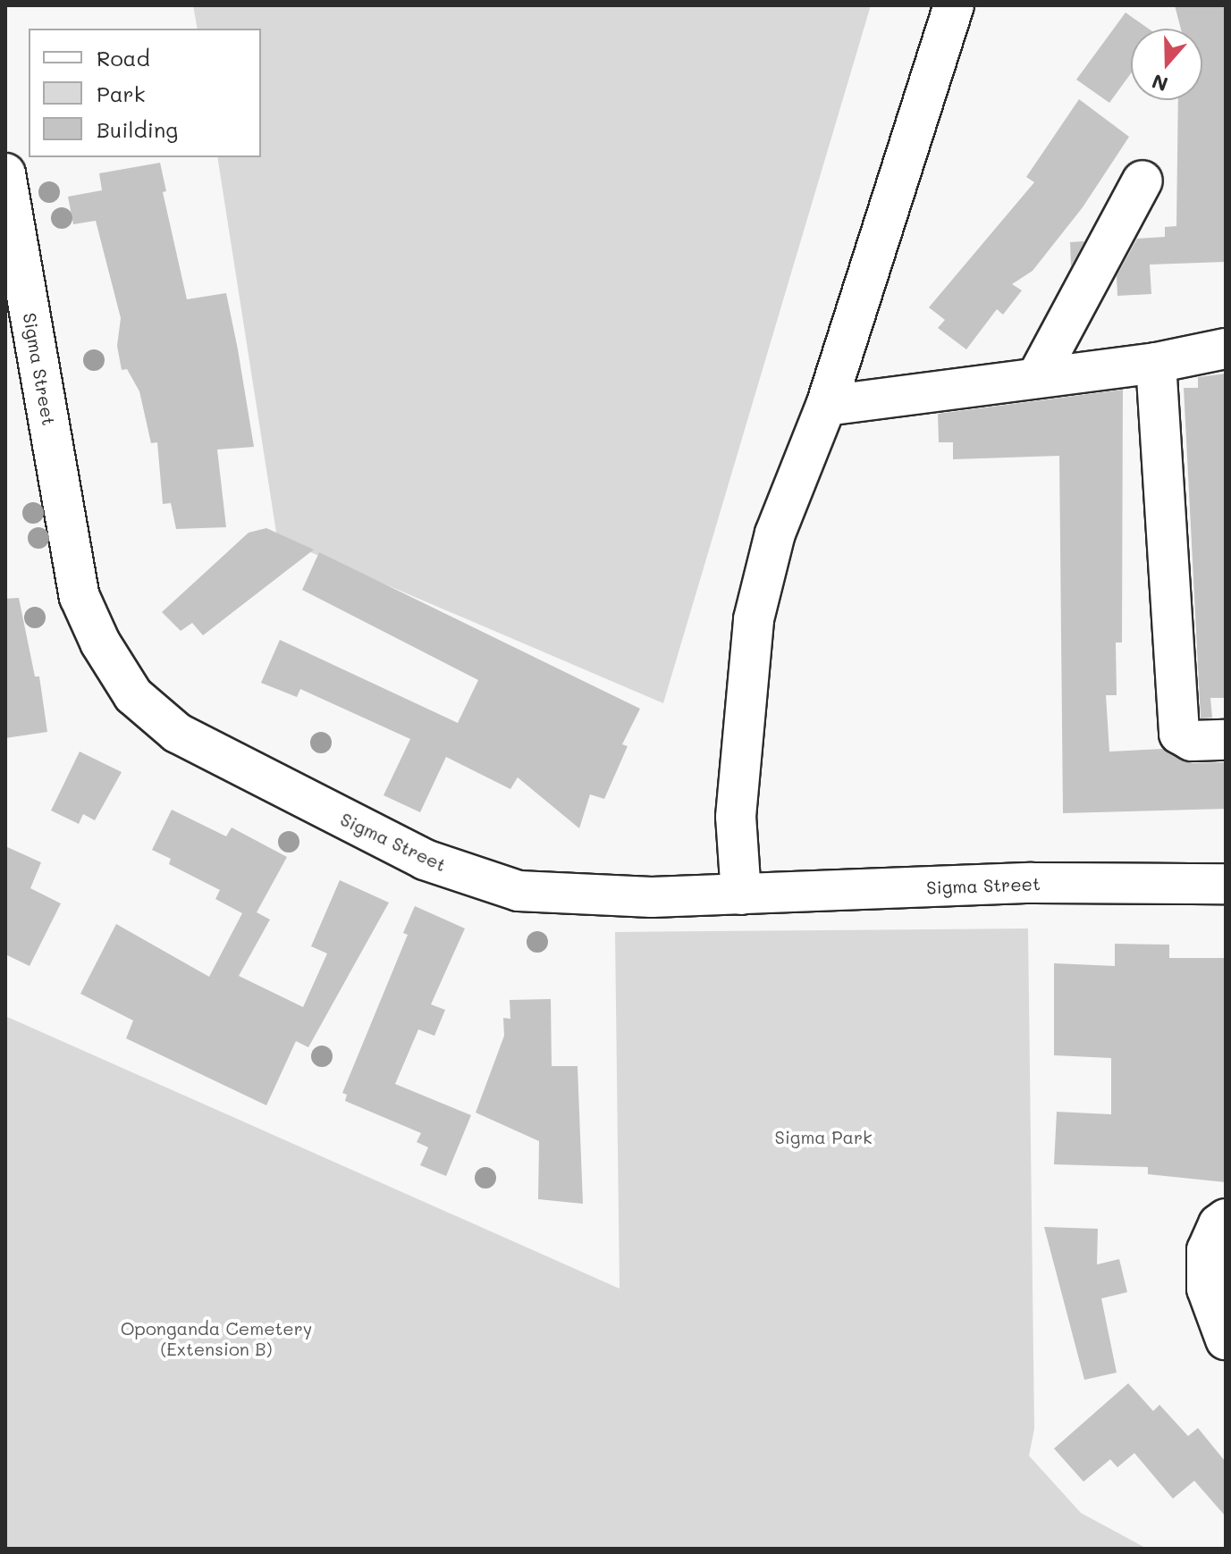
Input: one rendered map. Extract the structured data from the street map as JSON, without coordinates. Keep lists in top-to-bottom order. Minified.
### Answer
{"streets":{"street":["Sigma Street"]},"parks":["Sigma Park","Oponganda Cemetery (Extension B)"],"legend":["Road","Park","Building"],"north":"bottom"}
